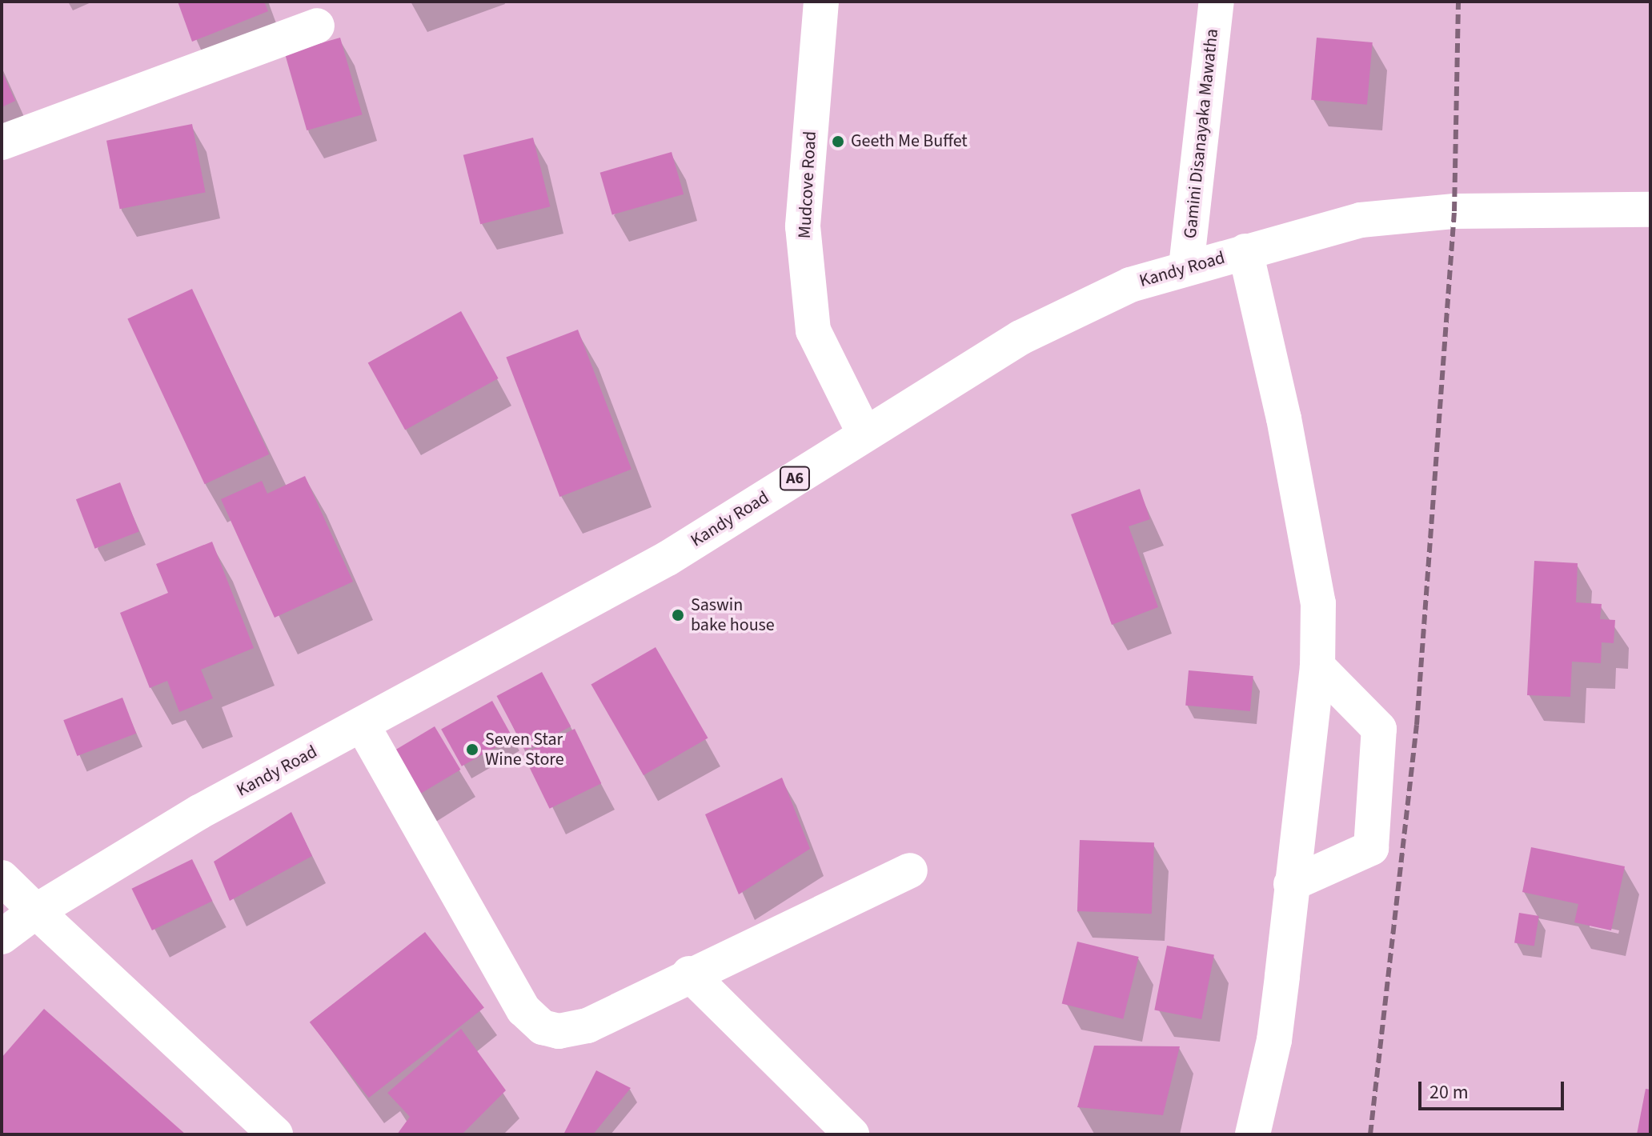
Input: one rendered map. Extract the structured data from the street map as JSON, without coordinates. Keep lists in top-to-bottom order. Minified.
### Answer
{"streets":{"main road":["Gamini Disanayaka Mawatha","Mudcove Road","Kandy Road","A6"]},"crossings":[["Gamini Disanayaka Mawatha","Kandy Road"],["Mudcove Road","Kandy Road"]],"places":["Geeth Me Buffet","Saswin bake house","Seven Star Wine Store"],"scale_bar":"20 m"}
